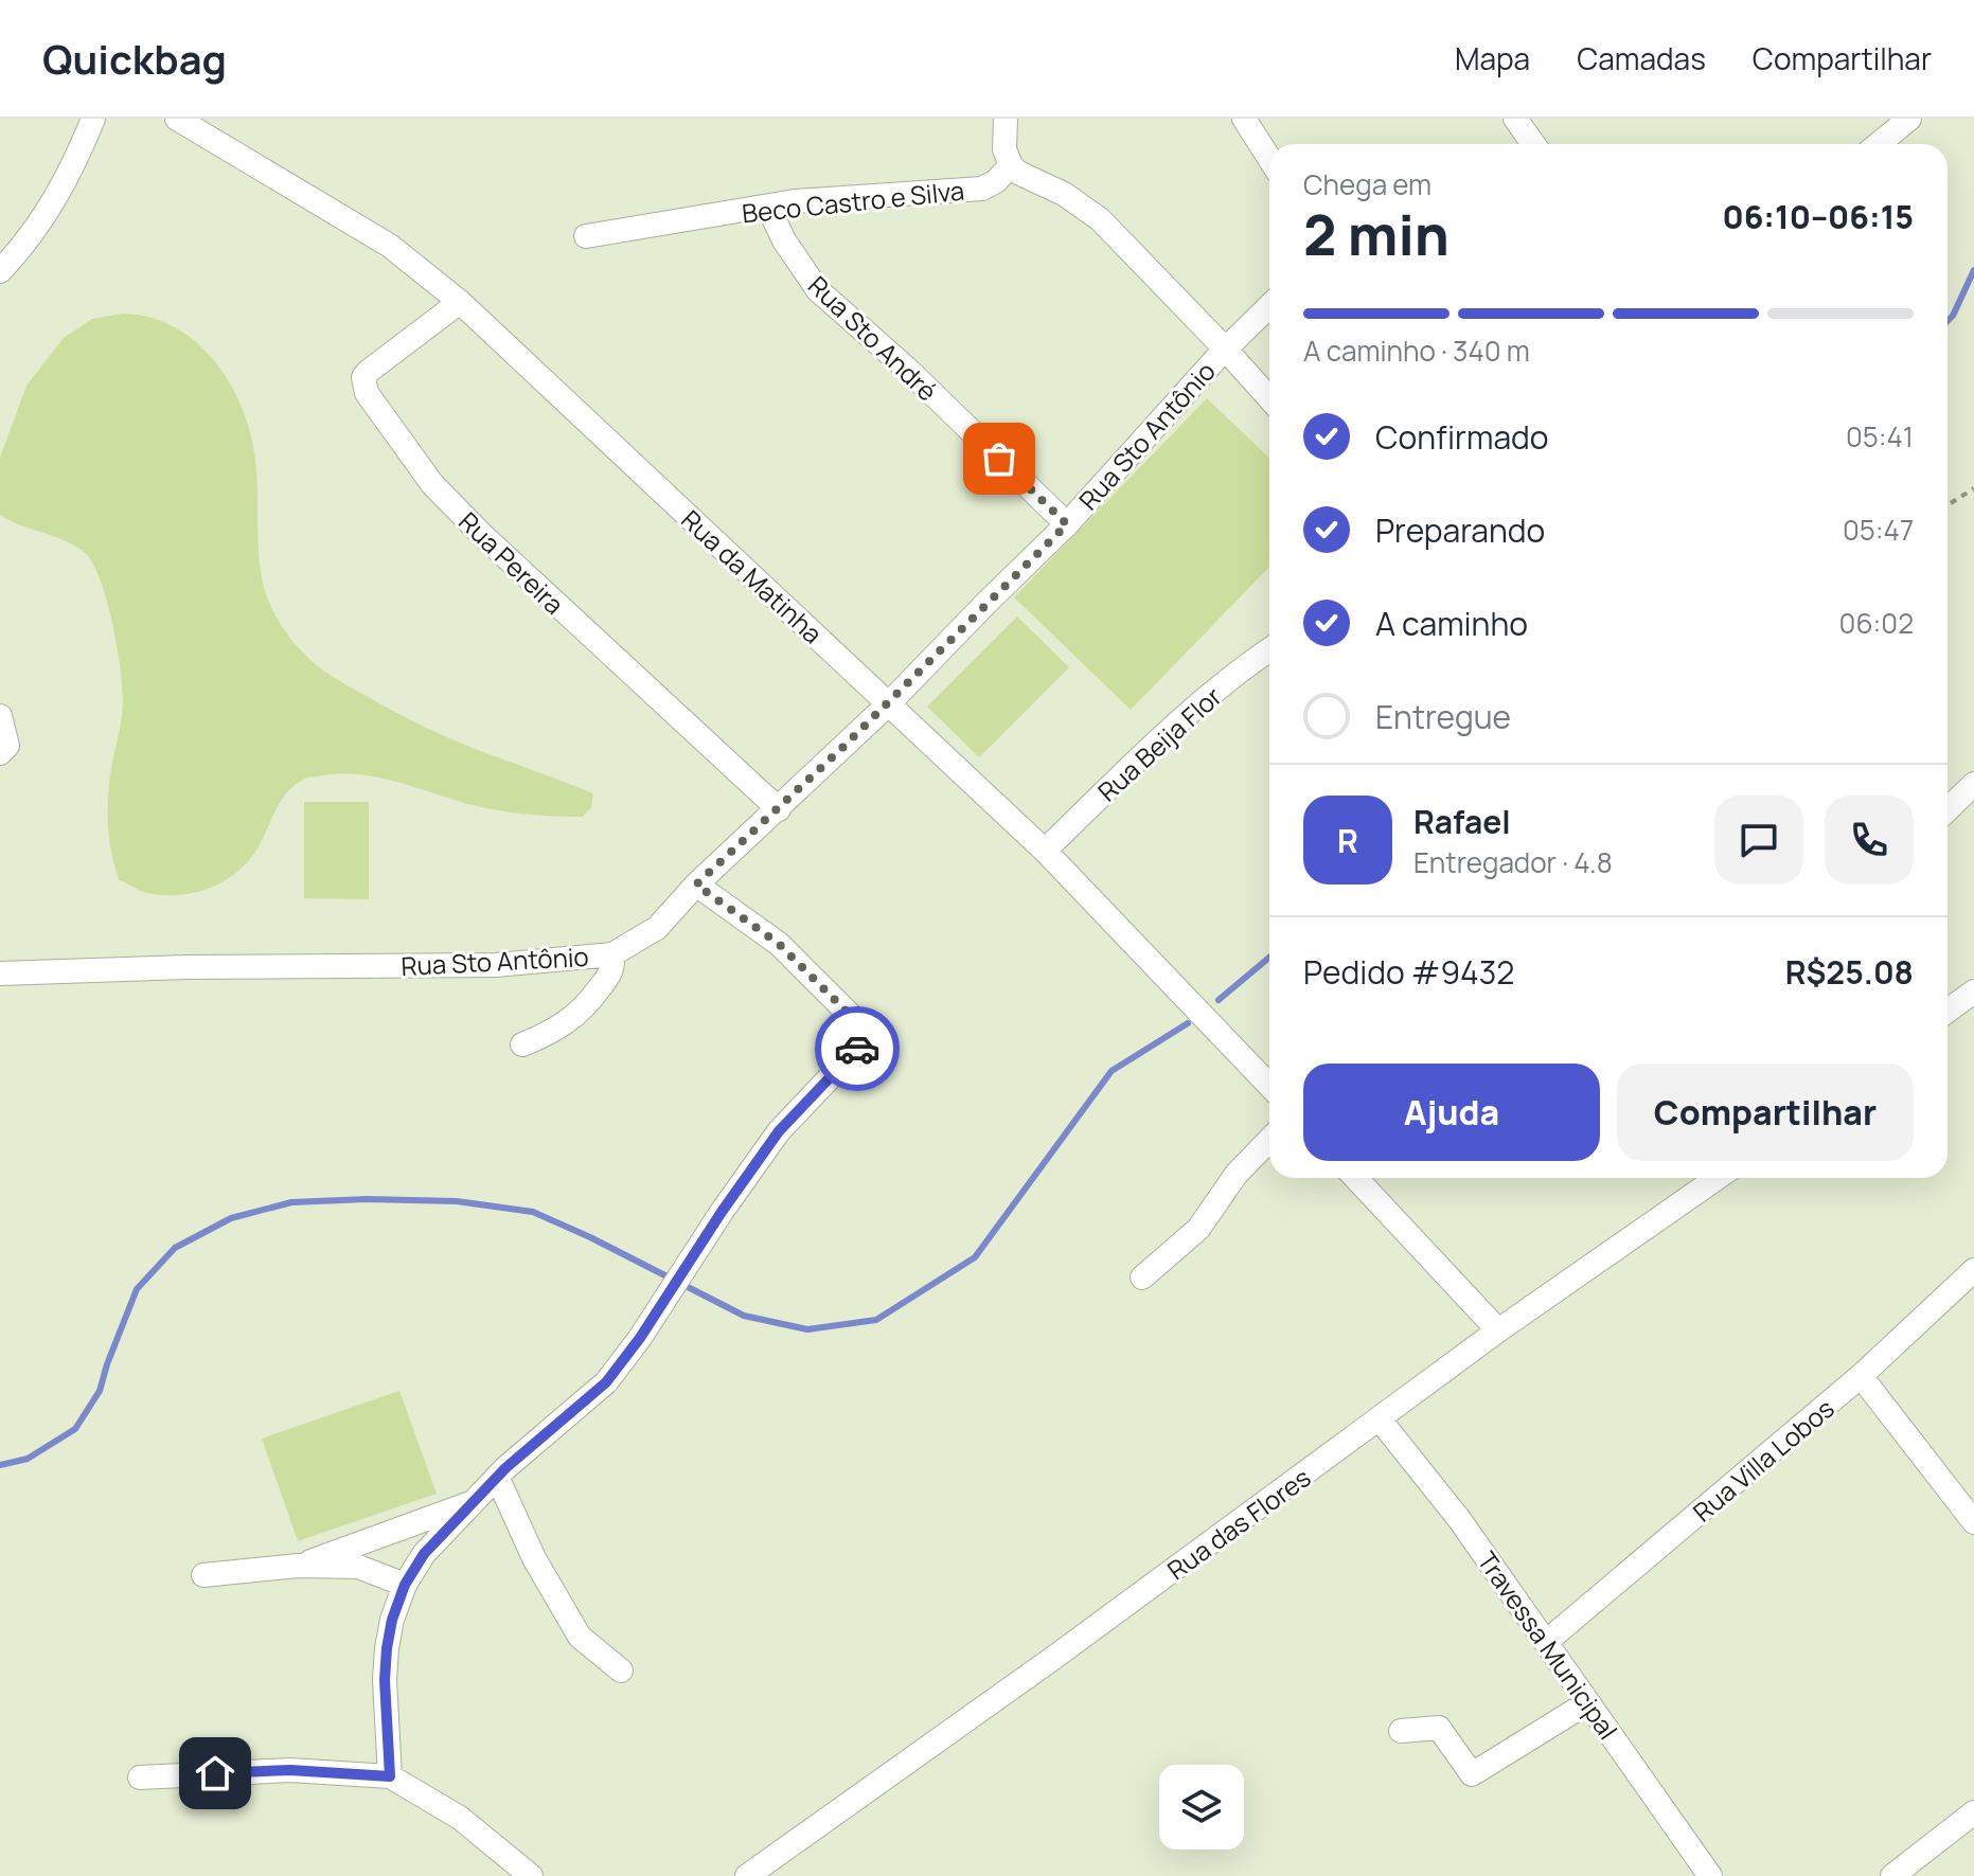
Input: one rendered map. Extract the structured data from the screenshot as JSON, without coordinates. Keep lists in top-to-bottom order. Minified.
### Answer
{"streets":{"street":["Beco Castro e Silva","Rua Sto André","Rua Sto Antônio","Rua Pereira","Rua da Matinha","Rua Beija Flor","Rua Villa Lobos","Rua das Flores","Travessa Municipal"]},"crossings":[["Beco Castro e Silva","Rua Sto André"],["Rua Sto André","Rua Sto Antônio"],["Rua Sto Antônio","Rua Pereira"],["Rua Sto Antônio","Rua da Matinha"],["Rua Pereira","Rua da Matinha"],["Rua da Matinha","Rua Beija Flor"],["Rua Villa Lobos","Travessa Municipal"],["Rua das Flores","Travessa Municipal"]],"page":{"header":"Quickbag","nav":["Mapa","Camadas","Compartilhar"],"heading":["2 min","Chega em","06:10–06:15"],"panel":["Rafael","Entregador · 4.8","Pedido #9432","R$25.08"],"bar":"A caminho · 340 m","list":[["Confirmado","05:41"],["Preparando","05:47"],["A caminho","06:02"],"Entregue"],"round":"R","buttons":["Ajuda","Compartilhar"]}}
